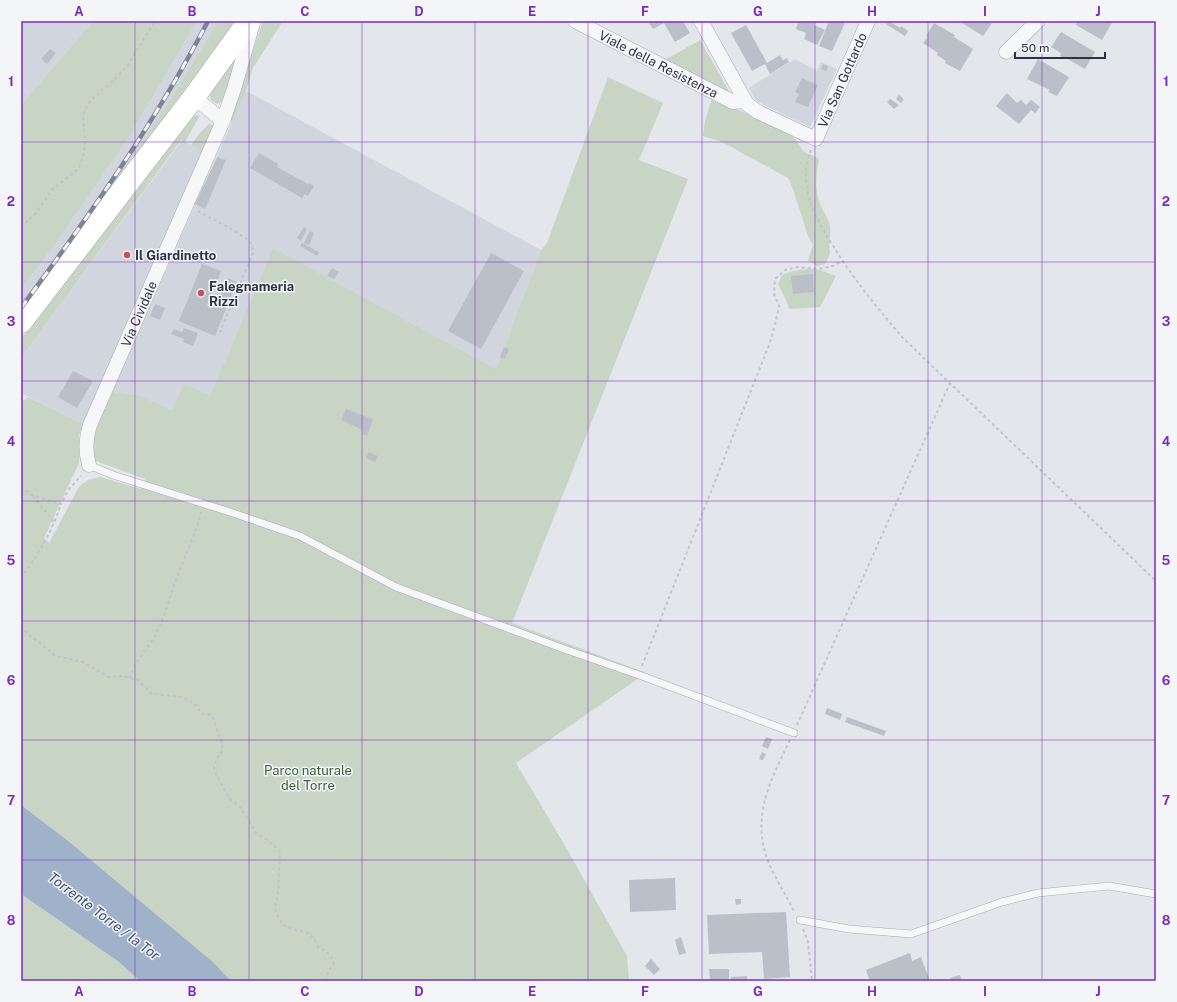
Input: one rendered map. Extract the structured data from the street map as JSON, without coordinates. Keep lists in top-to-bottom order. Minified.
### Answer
{"streets":{"street":["Viale della Resistenza","Via San Gottardo","Via Cividale"]},"crossings":[["Viale della Resistenza","Via San Gottardo"]],"water":["Torrente Torre / la Tor"],"parks":["Parco naturale del Torre"],"places":["Il Giardinetto","Falegnameria Rizzi"],"scale_bar":"50 m","grid":{"columns":["A","B","C","D","E","F","G","H","I","J"],"rows":["1","2","3","4","5","6","7","8"]}}
